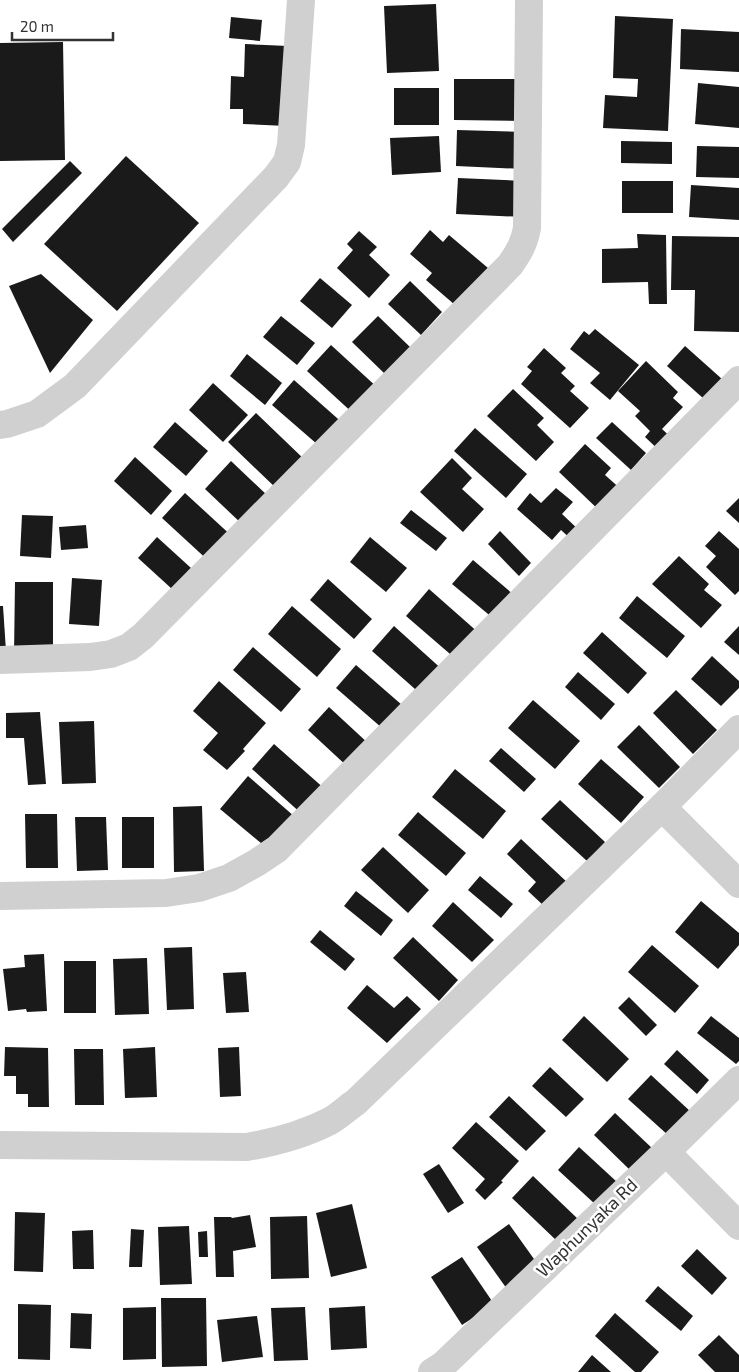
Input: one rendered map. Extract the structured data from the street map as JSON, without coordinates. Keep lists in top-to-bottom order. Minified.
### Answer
{"streets":{"street":["Waphunyaka Rd"]},"scale_bar":"20 m"}
